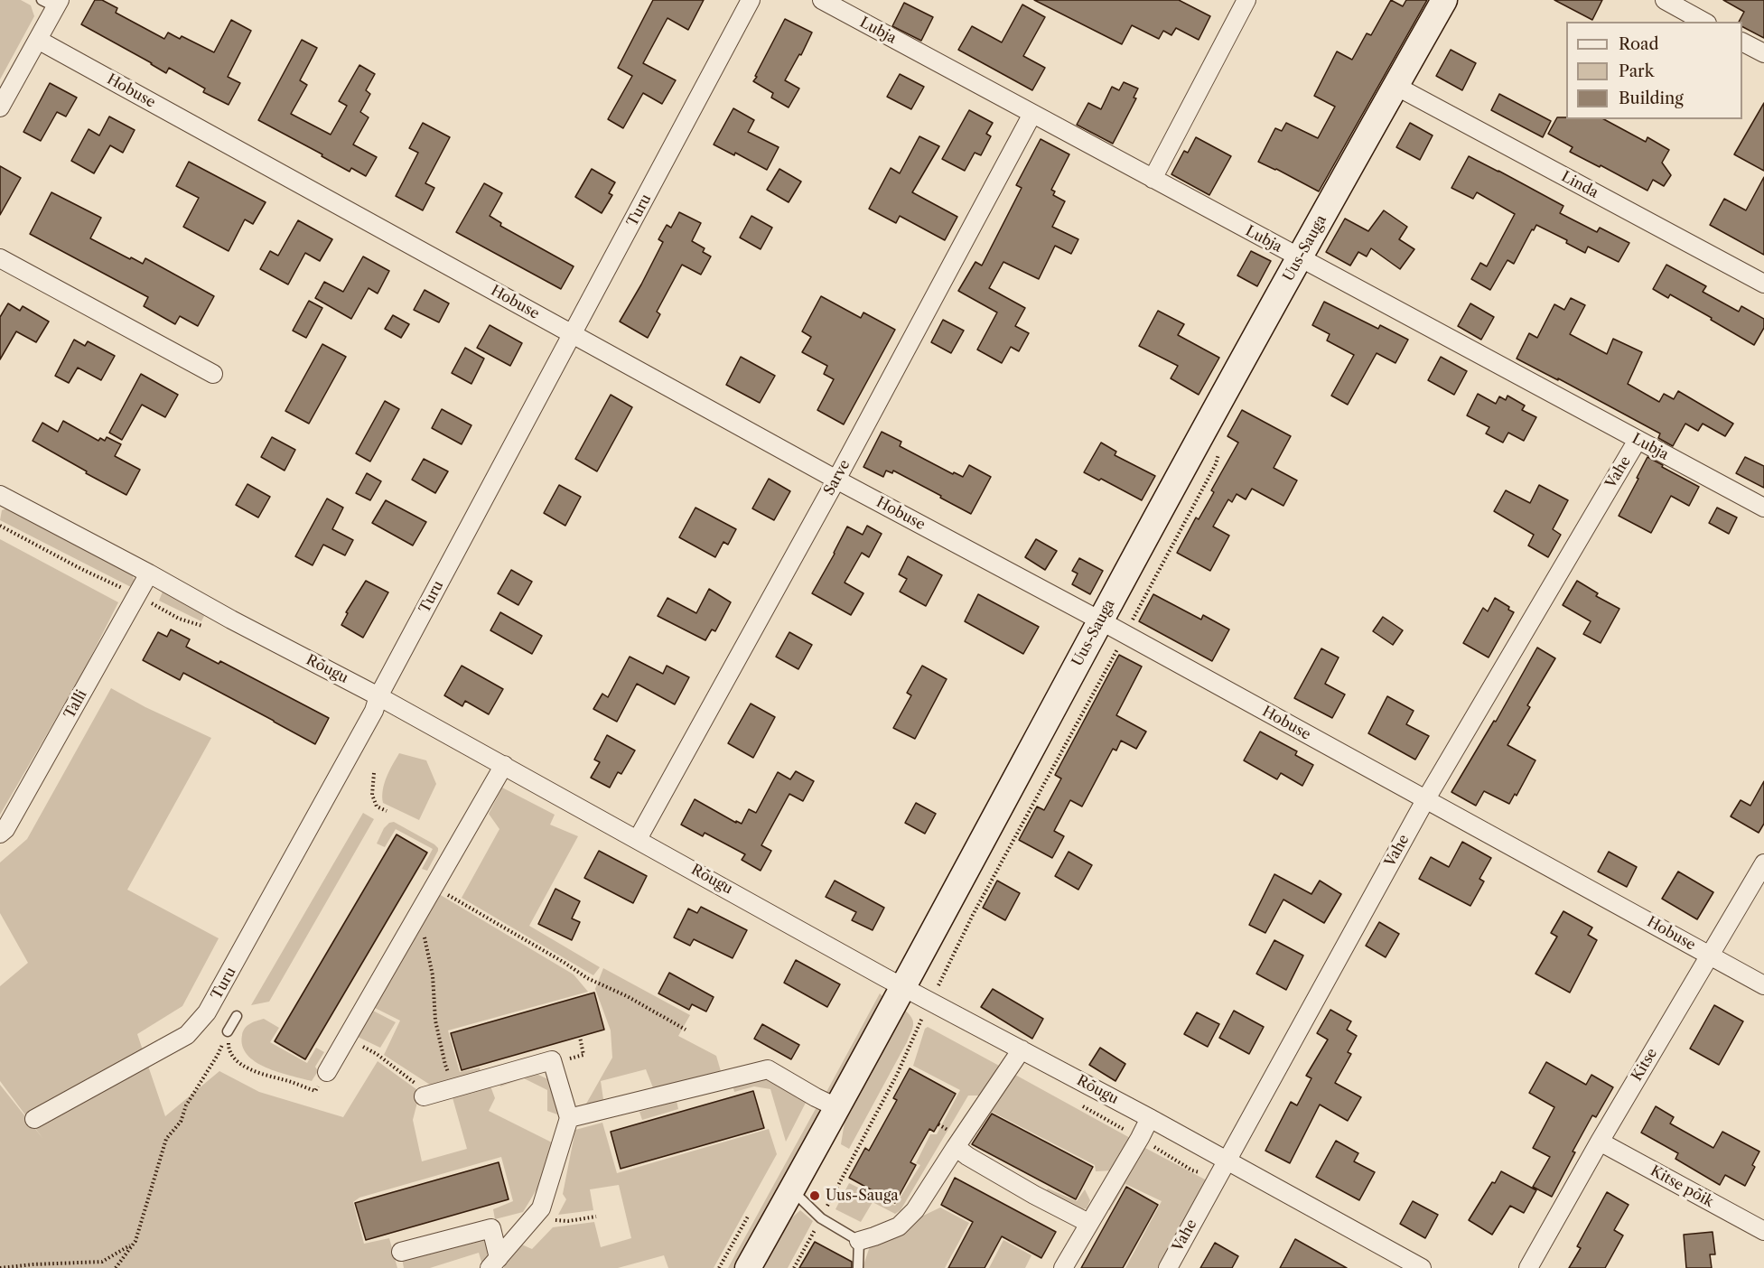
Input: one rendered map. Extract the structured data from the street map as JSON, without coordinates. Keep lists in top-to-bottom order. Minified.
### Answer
{"streets":{"street":["Lubja","Hobuse","Linda","Turu","Uus-Sauga","Vahe","Sarve","Rõugu","Talli","Kitse","Kitse põik"]},"crossings":[["Lubja","Uus-Sauga"],["Lubja","Vahe"],["Lubja","Sarve"],["Hobuse","Turu"],["Hobuse","Uus-Sauga"],["Hobuse","Vahe"],["Hobuse","Sarve"],["Hobuse","Kitse"],["Linda","Uus-Sauga"],["Turu","Rõugu"],["Uus-Sauga","Rõugu"],["Vahe","Rõugu"],["Sarve","Rõugu"],["Rõugu","Talli"],["Kitse","Kitse põik"]],"places":["Uus-Sauga"],"legend":["Road","Park","Building"]}
